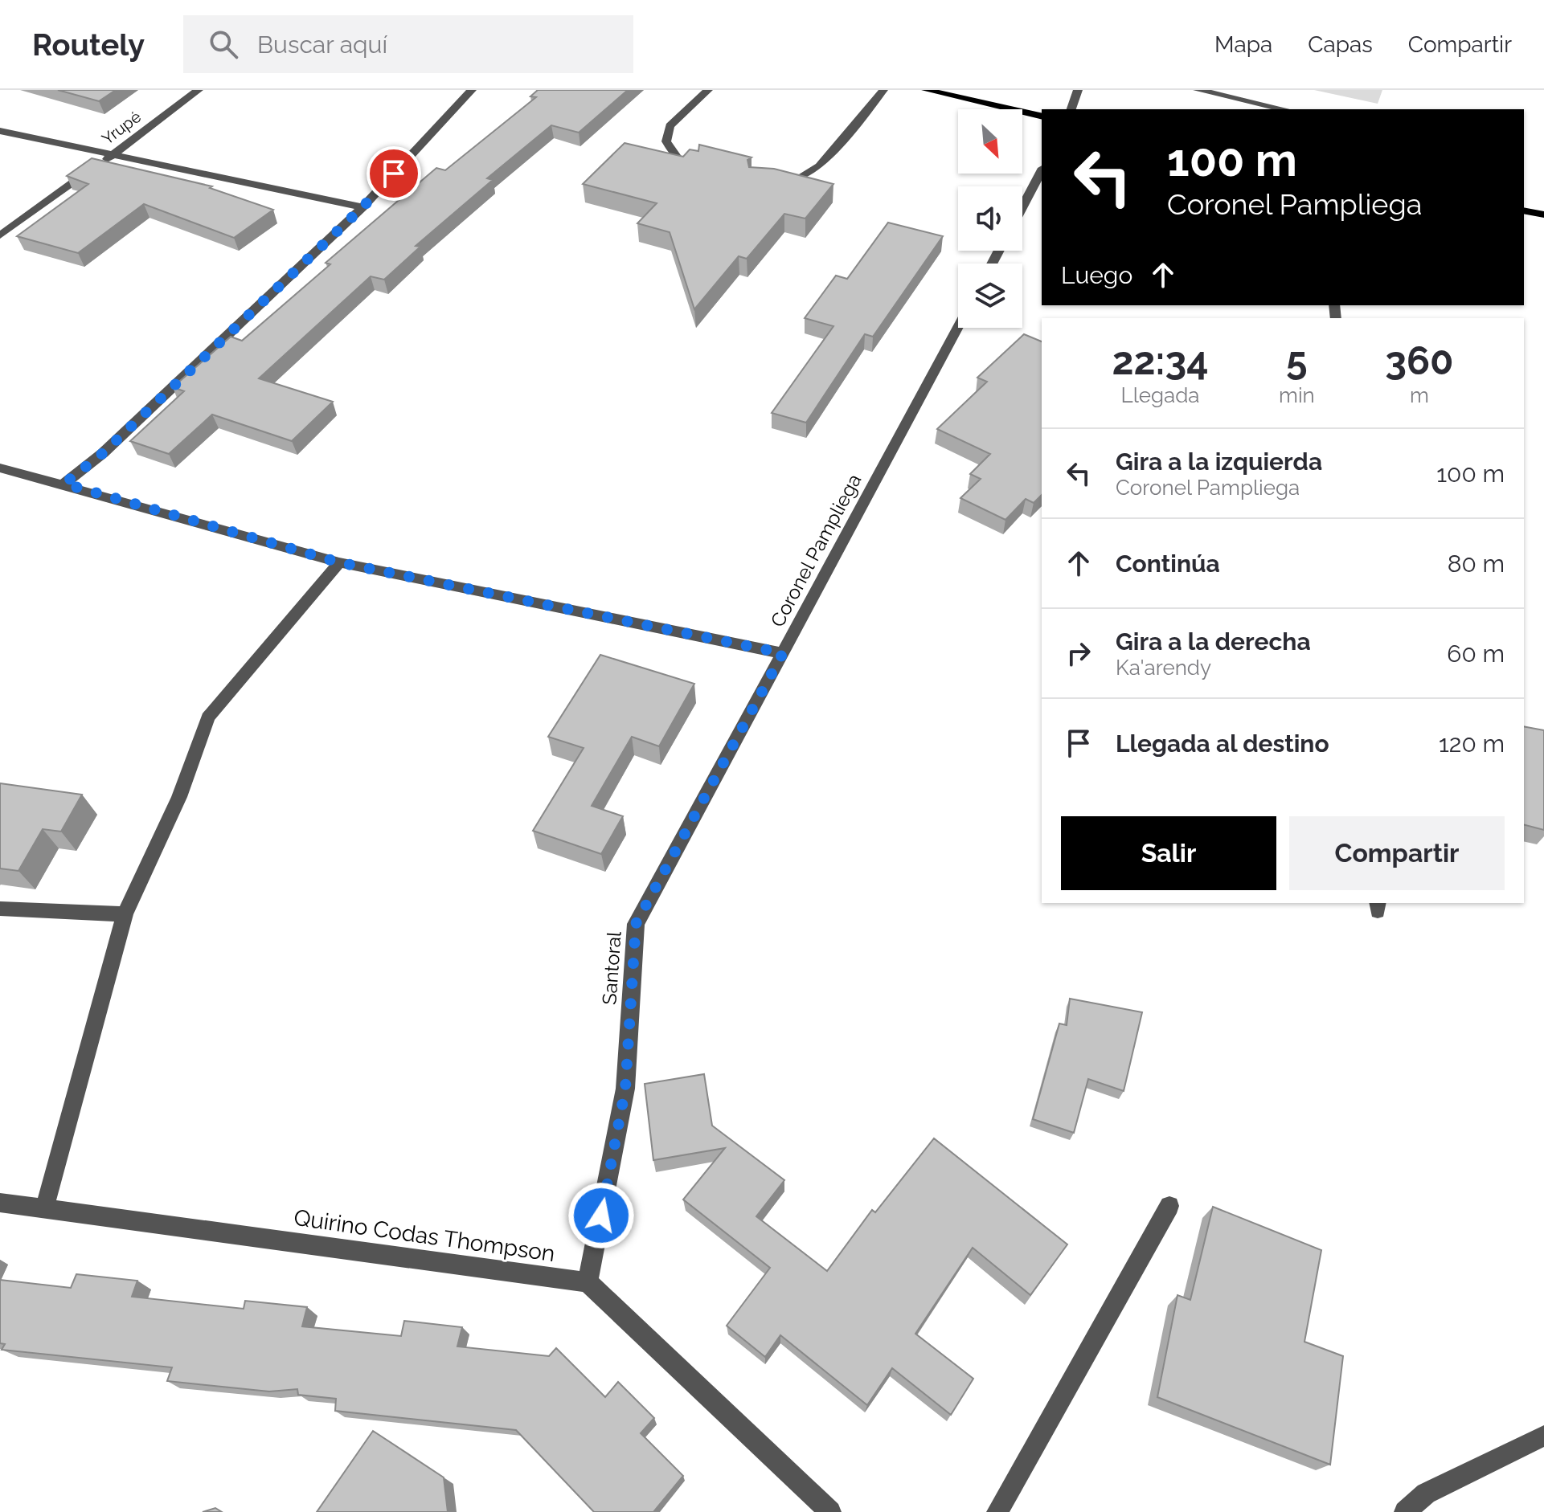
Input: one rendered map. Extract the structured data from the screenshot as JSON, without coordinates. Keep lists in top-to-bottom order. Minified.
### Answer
{"streets":{"street":["Yrupé","Coronel Pampliega","Santoral","Quirino Codas Thompson"]},"crossings":[["Coronel Pampliega","Santoral"],["Santoral","Quirino Codas Thompson"]],"north":"bottom right","page":{"header":"Routely","search":"Buscar aquí","nav":["Mapa","Capas","Compartir"],"turn":["100 m","Coronel Pampliega"],"then":"Luego","eta":["22:34","Llegada","5","min","360","m"],"list":[{"name":"Gira a la izquierda","note":"Coronel Pampliega","value":"100 m"},{"name":"Continúa","value":"80 m"},{"name":"Gira a la derecha","note":"Ka'arendy","value":"60 m"},{"name":"Llegada al destino","value":"120 m"}],"buttons":["Salir","Compartir"]}}
